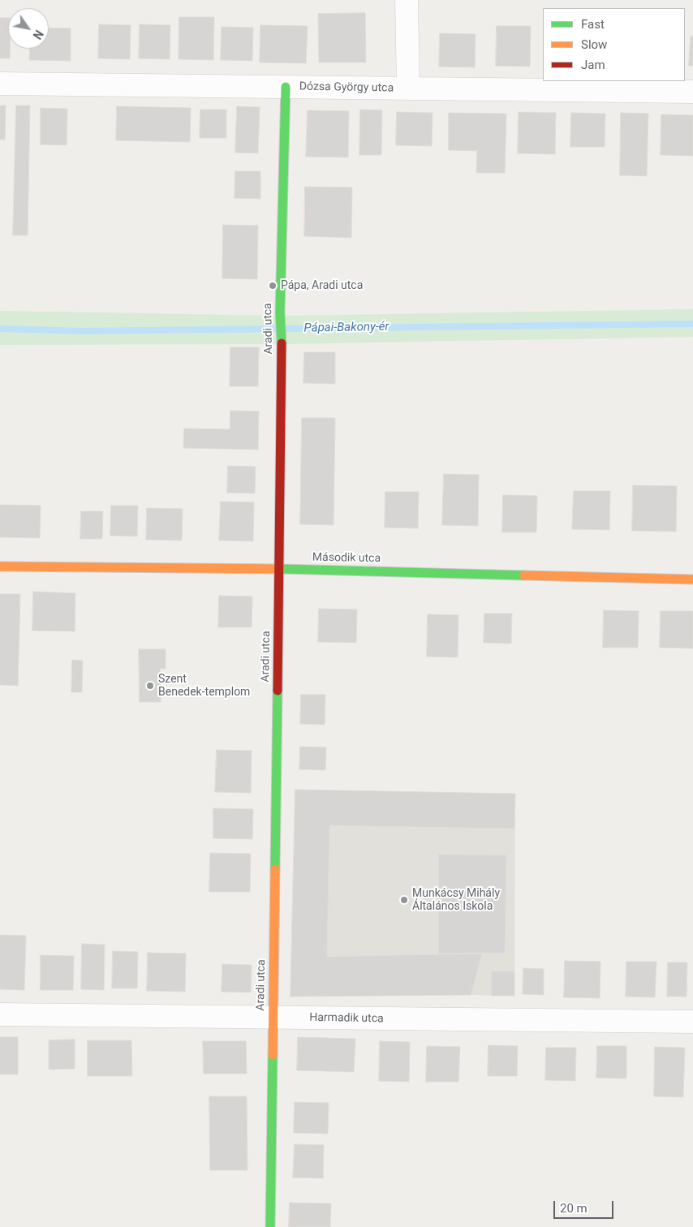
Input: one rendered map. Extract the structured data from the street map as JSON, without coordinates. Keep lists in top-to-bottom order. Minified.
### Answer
{"streets":{"street":["Dózsa György utca","Aradi utca","Második utca","Harmadik utca"]},"crossings":[["Dózsa György utca","Aradi utca"],["Aradi utca","Második utca"],["Aradi utca","Harmadik utca"]],"water":["Pápai-Bakony-ér"],"places":["Pápa, Aradi utca","Szent Benedek-templom","Munkácsy Mihály Általános Iskola"],"legend":["Fast","Slow","Jam"],"scale_bar":"20 m","north":"bottom right"}
